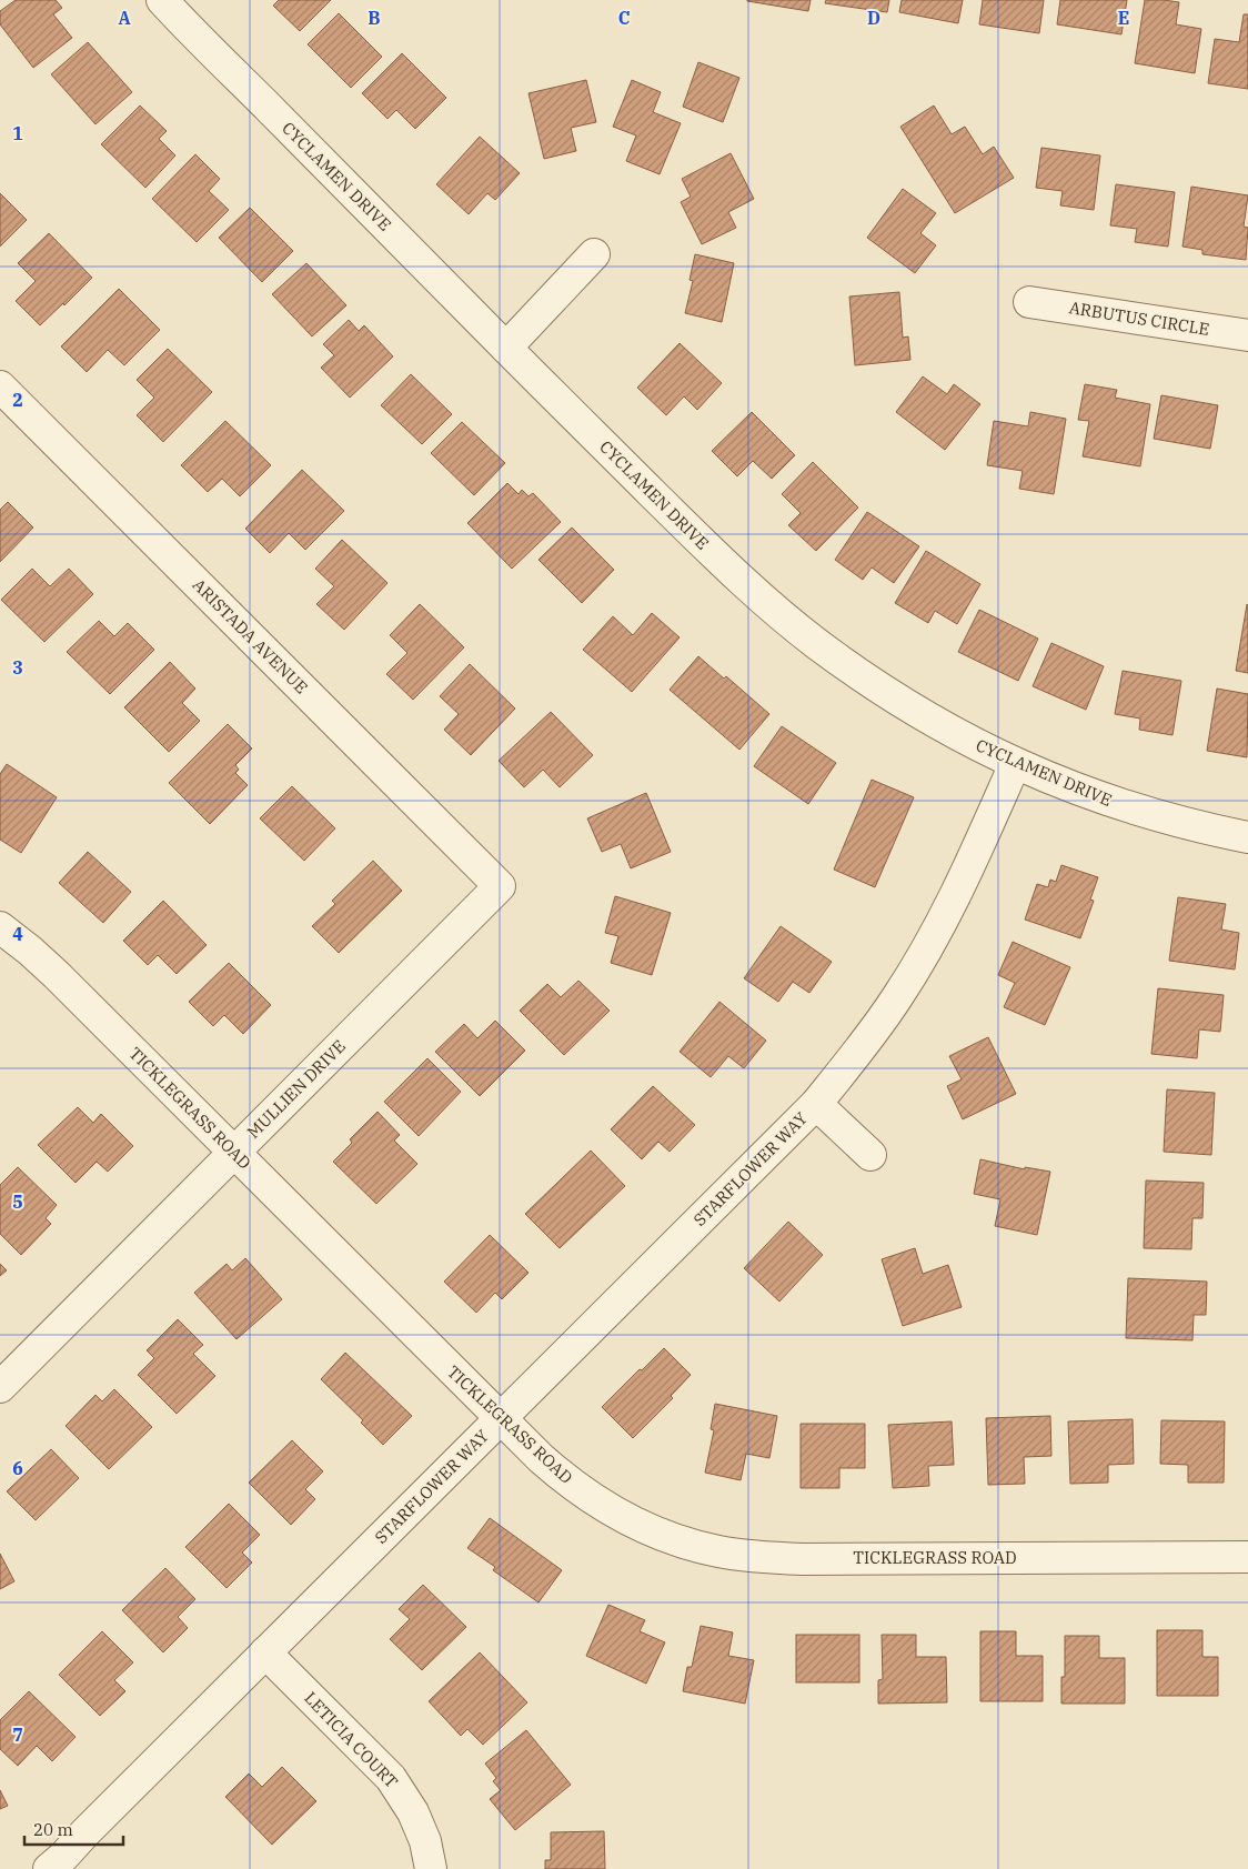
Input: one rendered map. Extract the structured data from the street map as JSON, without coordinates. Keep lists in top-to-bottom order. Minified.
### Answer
{"streets":{"street":["CYCLAMEN DRIVE","ARBUTUS CIRCLE","ARISTADA AVENUE","MULLIEN DRIVE","TICKLEGRASS ROAD","STARFLOWER WAY","LETICIA COURT"]},"crossings":[["CYCLAMEN DRIVE","STARFLOWER WAY"],["ARISTADA AVENUE","MULLIEN DRIVE"],["MULLIEN DRIVE","TICKLEGRASS ROAD"],["TICKLEGRASS ROAD","STARFLOWER WAY"],["STARFLOWER WAY","LETICIA COURT"]],"scale_bar":"20 m","grid":{"columns":["A","B","C","D","E"],"rows":["1","2","3","4","5","6","7"]}}
